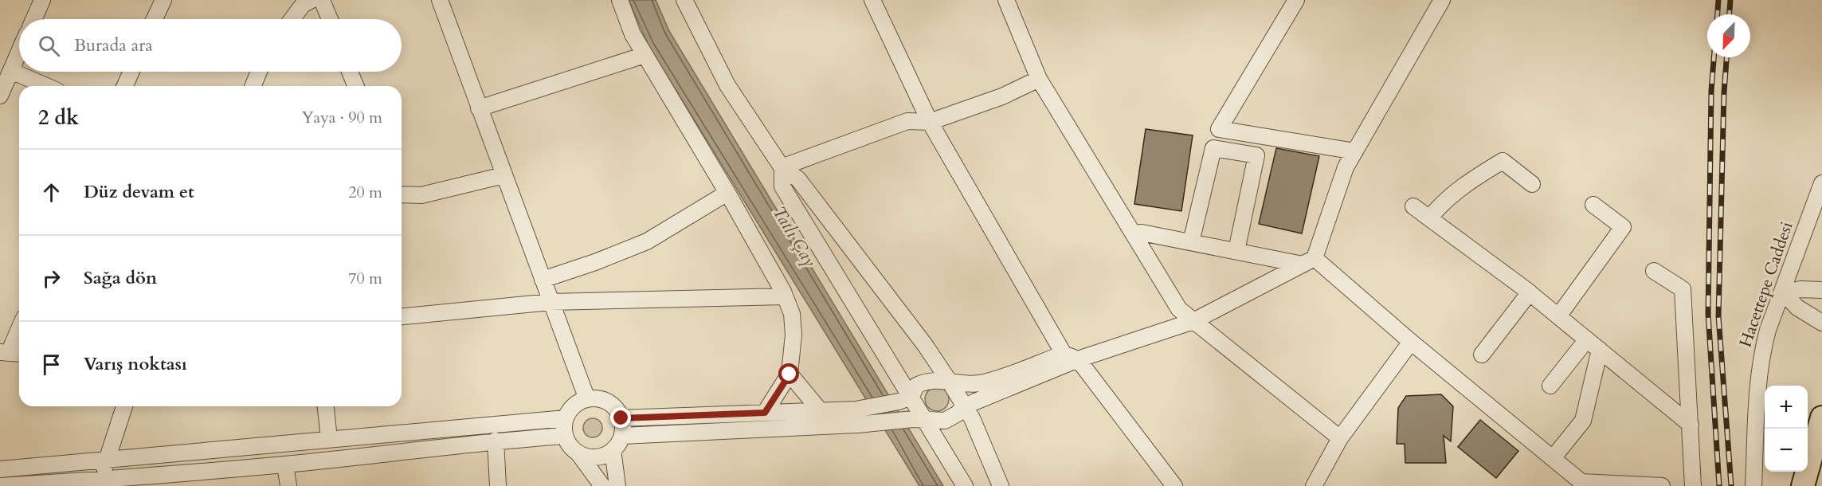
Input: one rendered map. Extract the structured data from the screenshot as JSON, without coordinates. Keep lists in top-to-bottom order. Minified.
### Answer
{"streets":{"street":["Hacettepe Caddesi"]},"water":["Tatlı Çay"],"north":"bottom left","page":{"search":"Burada ara","heading":["2 dk","Yaya · 90 m"],"list":[["Düz devam et","20 m"],["Sağa dön","70 m"],"Varış noktası"],"map_buttons":["+","−"]}}
